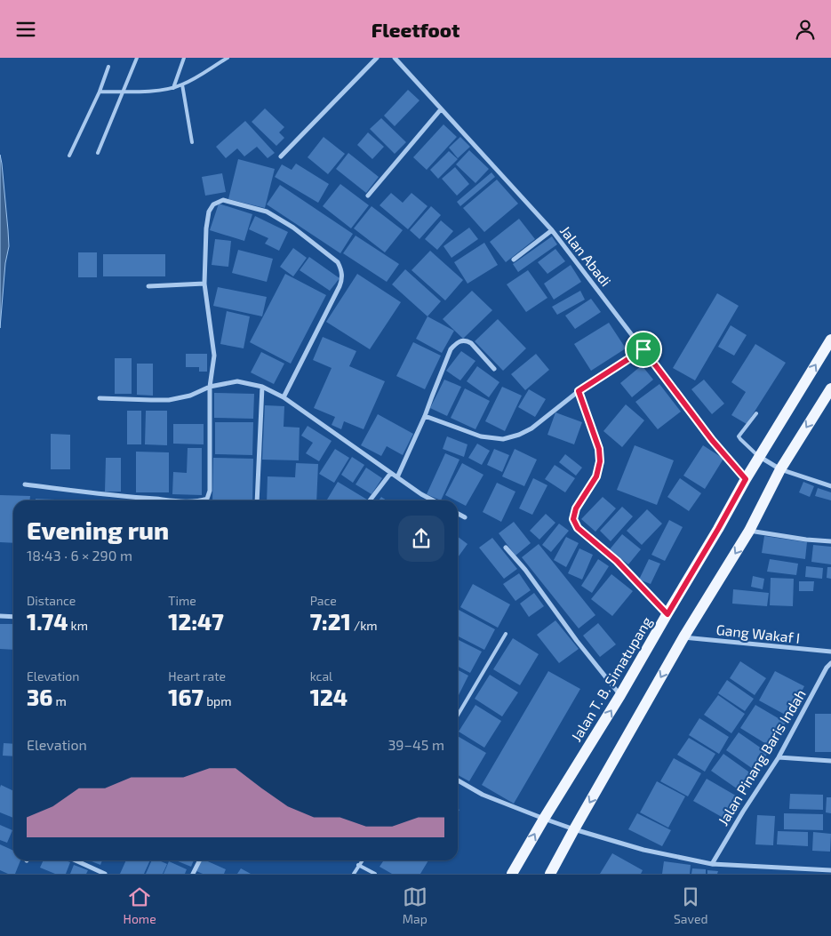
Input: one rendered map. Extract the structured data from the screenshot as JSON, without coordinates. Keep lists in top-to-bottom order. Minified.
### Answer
{"streets":{"main road":["Jalan T. B. Simatupang"],"street":["Jalan Abadi","Gang Wakaf I","Jalan Pinang Baris Indah"]},"crossings":[["Jalan Abadi","Jalan T. B. Simatupang"]],"page":{"header":"Fleetfoot","heading":["Evening run","18:43 · 6 × 290 m"],"stats":[["Distance","1.74 km"],["Time","12:47"],["Pace","7:21 /km"],["Elevation","36 m"],["Heart rate","167 bpm"],["kcal","124"]],"chart":["Elevation","39–45 m"],"tabs":["Home","Map","Saved"]}}
